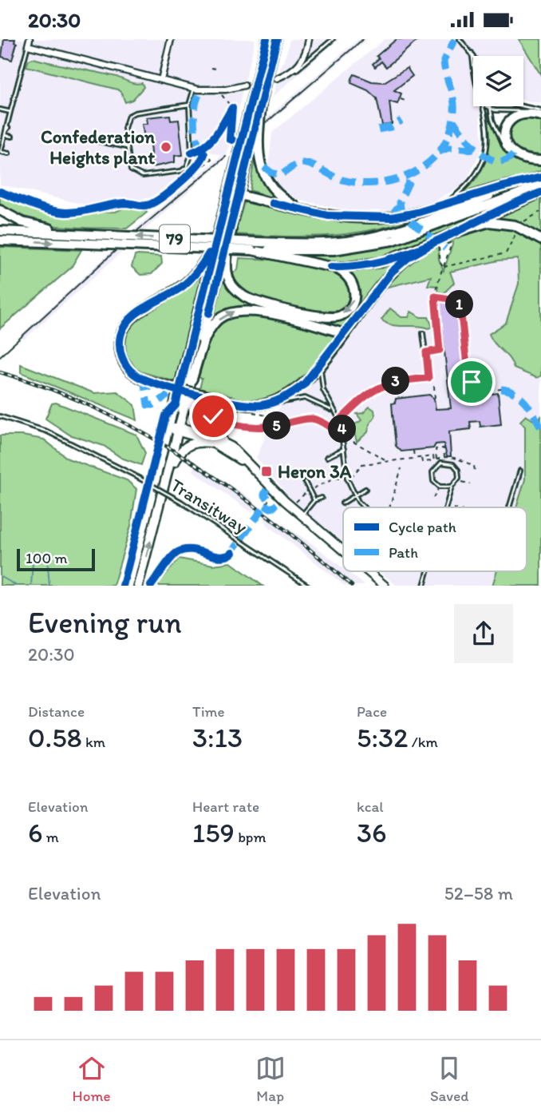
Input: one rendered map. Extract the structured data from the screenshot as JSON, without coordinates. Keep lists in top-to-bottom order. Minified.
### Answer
{"streets":{"highway":["79"],"lane":["Transitway"]},"places":{"other":["Confederation Heights plant"],"transit":["Heron 3A"]},"legend":["Cycle path","Path"],"scale_bar":"100 m","page":{"status":"20:30","pins":["1","3","5","4"],"scale":"100 m","heading":["Evening run","20:30"],"stats":[["Distance","0.58 km"],["Time","3:13"],["Pace","5:32 /km"],["Elevation","6 m"],["Heart rate","159 bpm"],["kcal","36"]],"chart":["Elevation","52–58 m"],"tabs":["Home","Map","Saved"]}}
